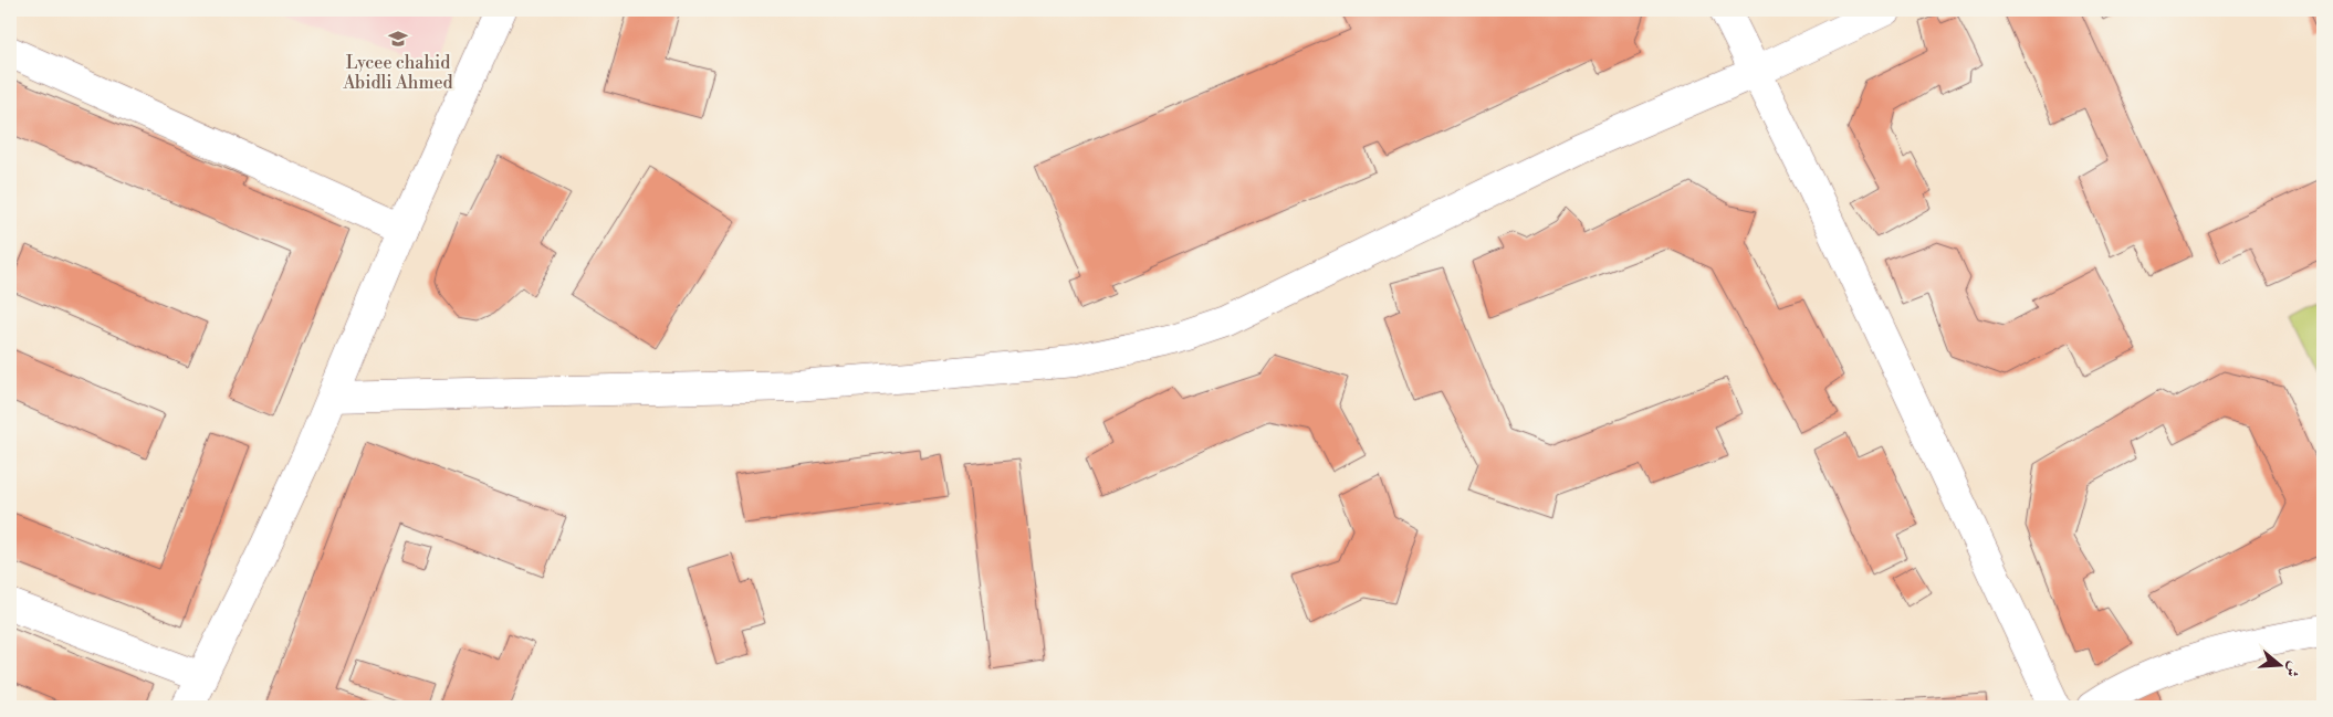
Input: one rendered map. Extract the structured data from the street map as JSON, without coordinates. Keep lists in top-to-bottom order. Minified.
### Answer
{"places":{"school or university":["Lycee chahid Abidli Ahmed"]},"north":"right"}
